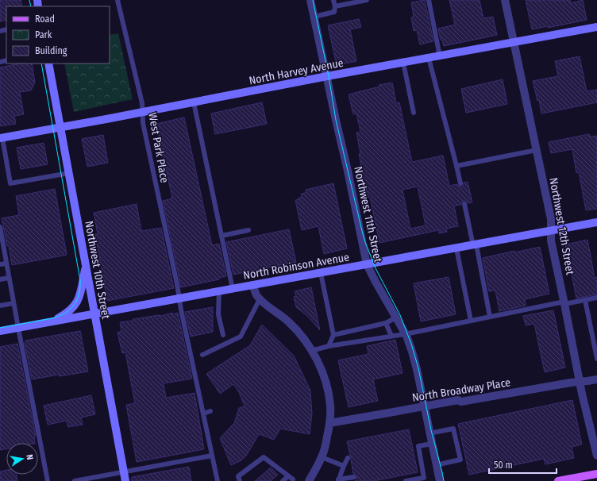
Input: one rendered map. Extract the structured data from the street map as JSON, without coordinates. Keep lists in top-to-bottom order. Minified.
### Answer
{"streets":{"street":["North Harvey Avenue","Northwest 11th Street","Northwest 12th Street","North Robinson Avenue","Northwest 10th Street","North Broadway Place"],"lane":["West Park Place"]},"crossings":[["North Harvey Avenue","West Park Place"],["North Harvey Avenue","Northwest 11th Street"],["North Harvey Avenue","Northwest 12th Street"],["North Harvey Avenue","Northwest 10th Street"],["West Park Place","North Robinson Avenue"],["Northwest 11th Street","North Robinson Avenue"],["Northwest 11th Street","North Broadway Place"],["Northwest 12th Street","North Robinson Avenue"],["Northwest 12th Street","North Broadway Place"],["North Robinson Avenue","Northwest 10th Street"]],"legend":["Road","Park","Building"],"scale_bar":"50 m","north":"right"}
